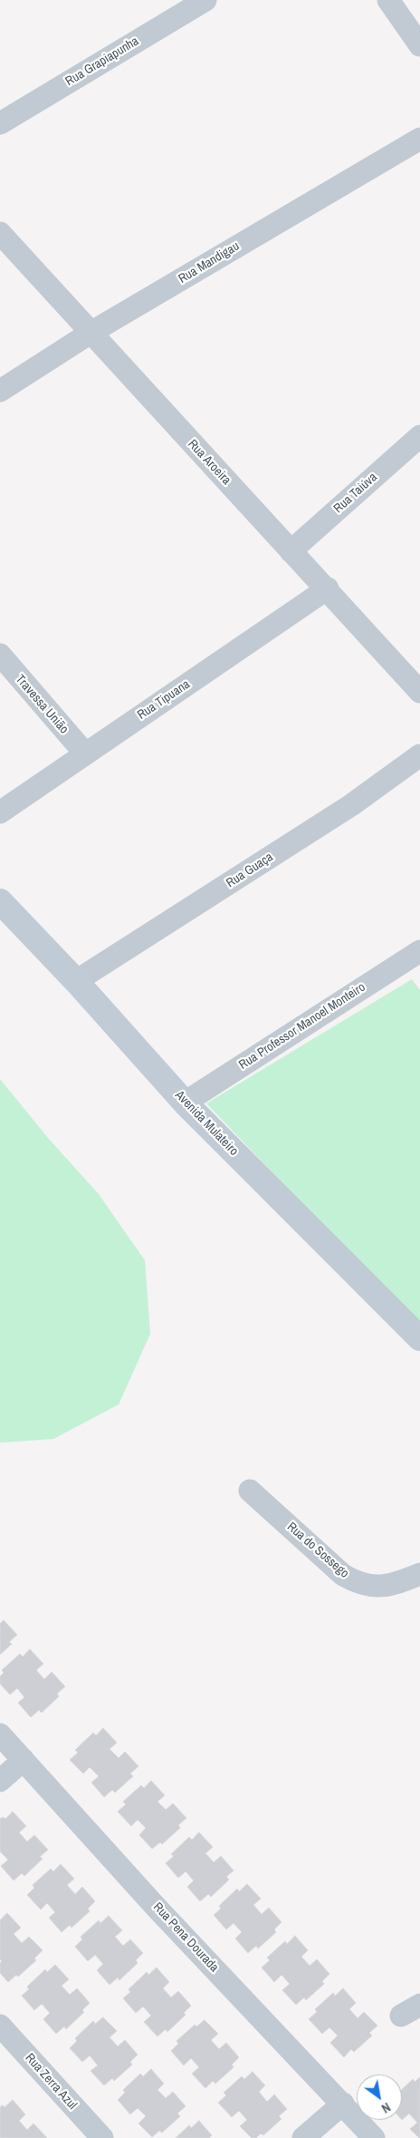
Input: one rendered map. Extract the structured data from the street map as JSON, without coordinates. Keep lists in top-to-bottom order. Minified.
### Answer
{"streets":{"street":["Rua Grapiapunha","Rua Mandigau","Rua Aroeira","Rua Taiúva","Rua Tipuana","Travessa União","Rua Guaça","Rua Professor Manoel Monteiro","Avenida Mulateiro","Rua do Sossego","Rua Pena Dourada","Rua Zerra Azul"]},"crossings":[["Rua Mandigau","Rua Aroeira"],["Rua Aroeira","Rua Taiúva"],["Rua Aroeira","Rua Tipuana"],["Rua Tipuana","Travessa União"],["Rua Guaça","Avenida Mulateiro"],["Rua Professor Manoel Monteiro","Avenida Mulateiro"]],"north":"bottom right"}
